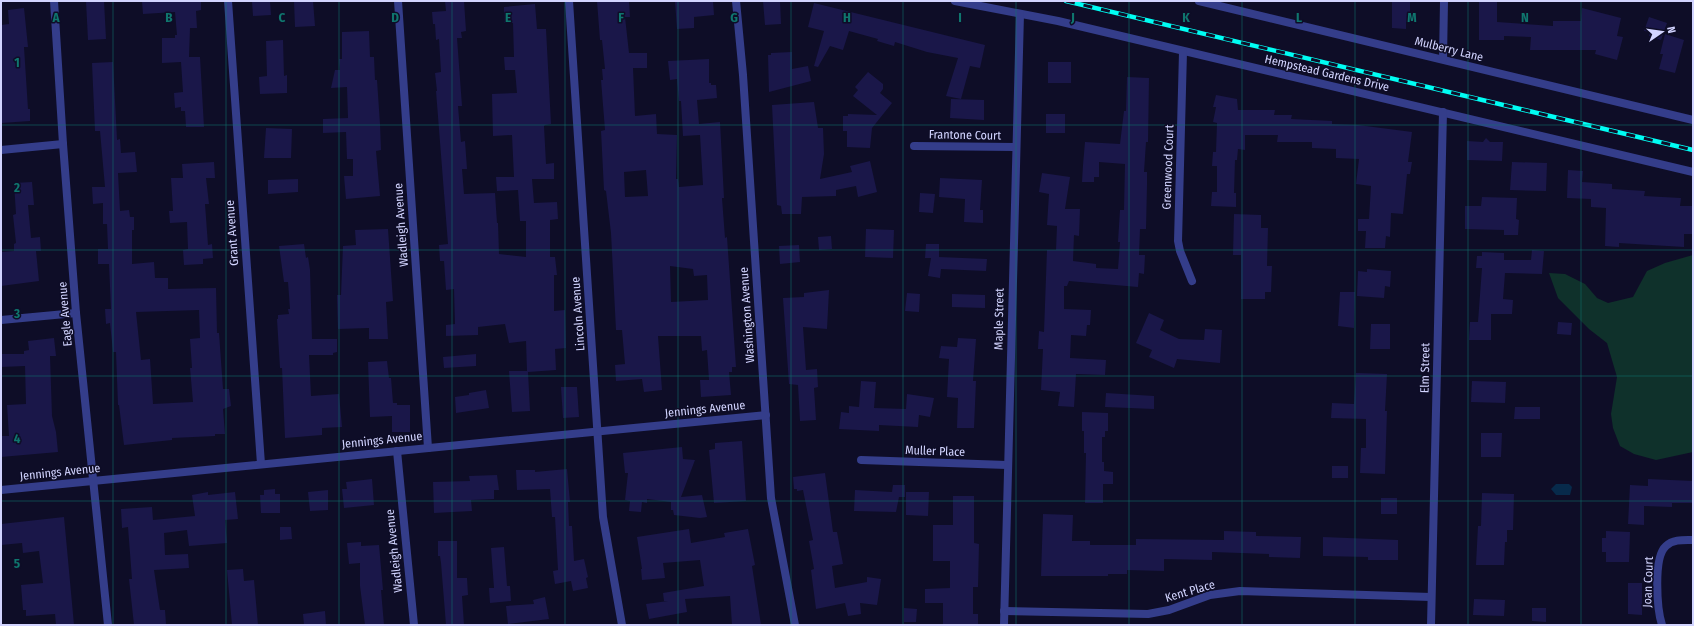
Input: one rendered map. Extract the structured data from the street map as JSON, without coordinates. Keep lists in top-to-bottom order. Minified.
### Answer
{"streets":{"street":["Mulberry Lane","Hempstead Gardens Drive","Frantone Court","Greenwood Court","Wadleigh Avenue","Grant Avenue","Eagle Avenue","Lincoln Avenue","Washington Avenue","Maple Street","Elm Street","Jennings Avenue","Muller Place","Joan Court","Kent Place"]},"crossings":[["Hempstead Gardens Drive","Greenwood Court"],["Hempstead Gardens Drive","Maple Street"],["Hempstead Gardens Drive","Elm Street"],["Frantone Court","Maple Street"],["Wadleigh Avenue","Jennings Avenue"],["Grant Avenue","Jennings Avenue"],["Eagle Avenue","Jennings Avenue"],["Lincoln Avenue","Jennings Avenue"],["Washington Avenue","Jennings Avenue"],["Maple Street","Muller Place"],["Maple Street","Kent Place"],["Elm Street","Kent Place"]],"north":"right","grid":{"columns":["A","B","C","D","E","F","G","H","I","J","K","L","M","N"],"rows":["1","2","3","4","5"]}}
